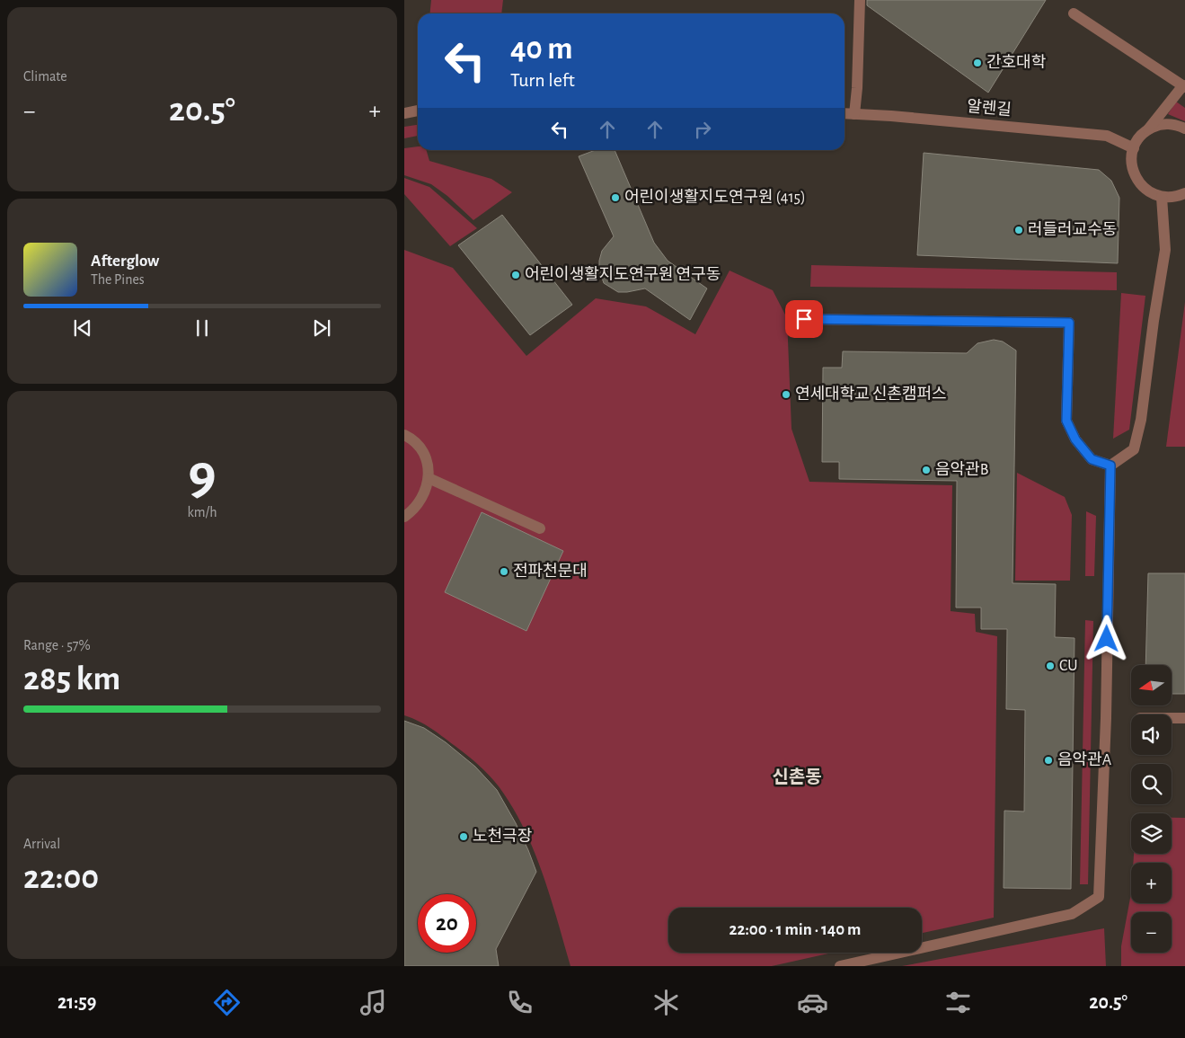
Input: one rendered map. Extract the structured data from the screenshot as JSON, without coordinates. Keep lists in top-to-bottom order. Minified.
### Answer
{"streets":{"street":["알렌길"]},"districts":["신촌동"],"places":["간호대학","어린이생활지도연구원 (415)","러들러교수동","어린이생활지도연구원 연구동","연세대학교 신촌캠퍼스","음악관B","전파천문대","CU","음악관A","노천극장"],"north":"left","page":{"tile":["Climate",["9","km/h"],["Range · 57%","285 km"],["Arrival","22:00"]],"turn":["40 m","Turn left"],"heat":["−","20.5°","+"],"song":["Afterglow","The Pines"],"map_buttons":["+","−"],"limit":"20","trip":"22:00 · 1 min · 140 m","tabs":["21:59","20.5°"]}}
